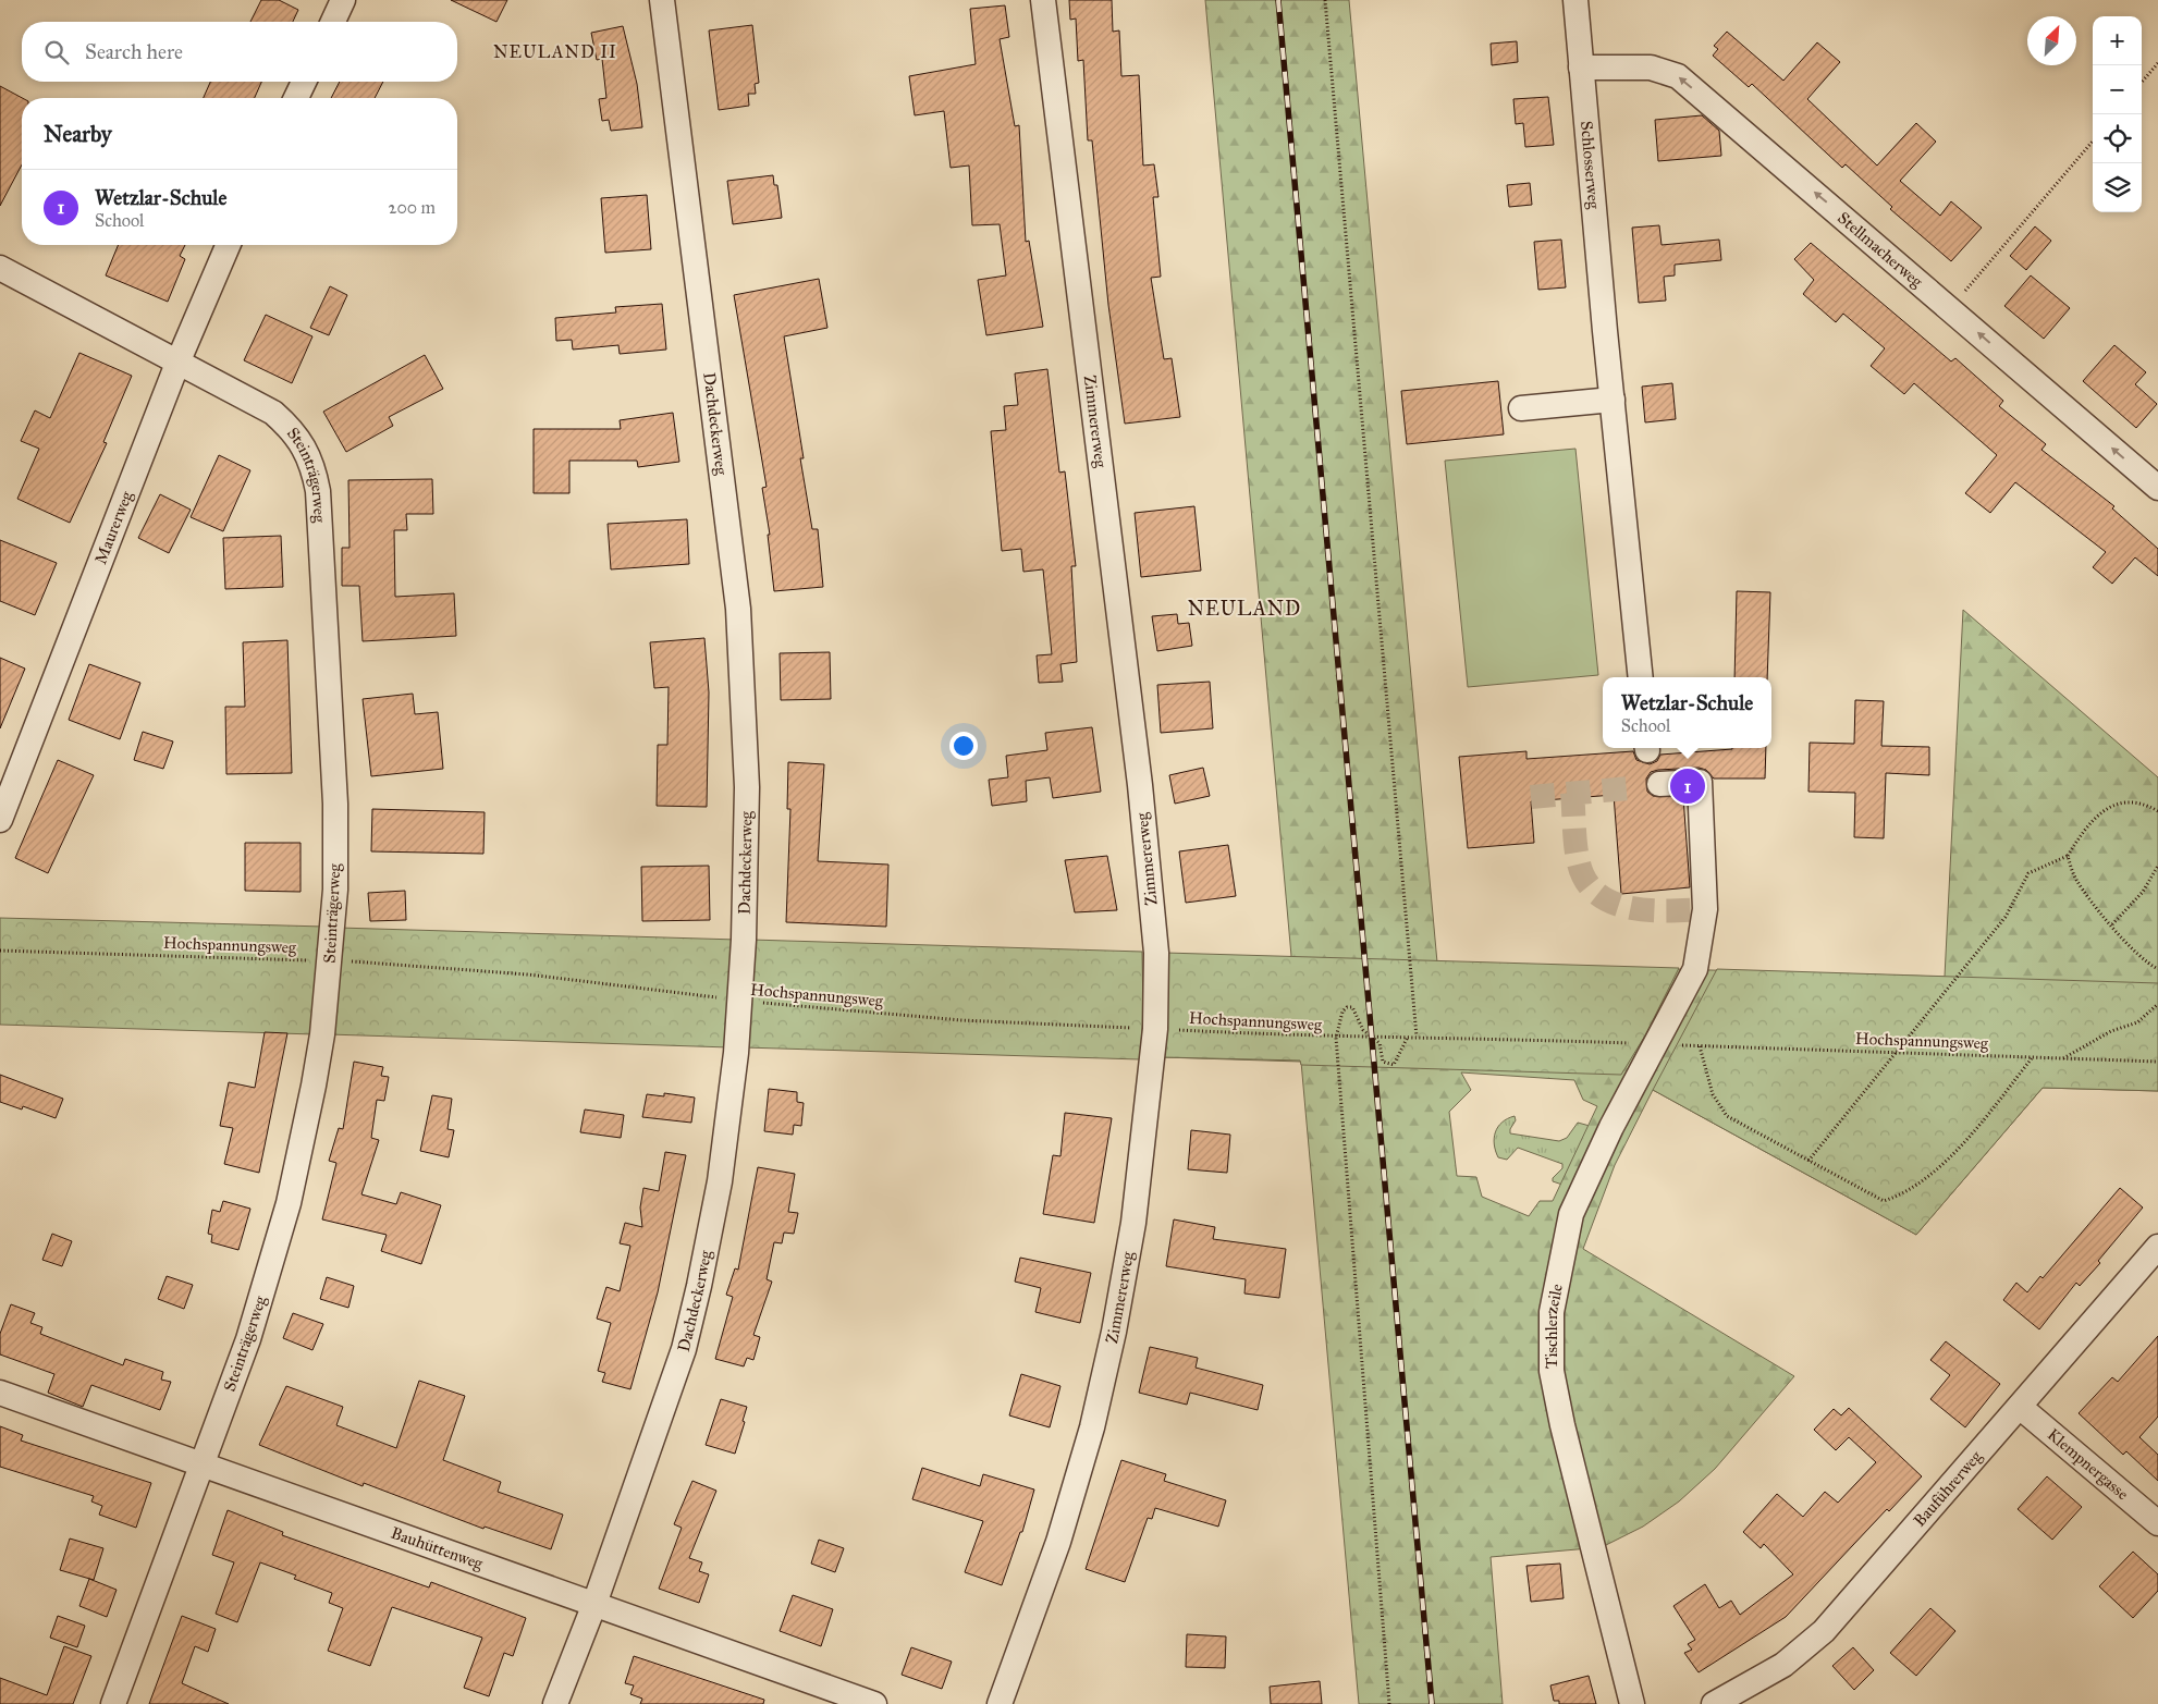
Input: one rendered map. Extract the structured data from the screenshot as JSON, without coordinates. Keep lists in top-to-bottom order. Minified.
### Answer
{"streets":{"street":["Schlosserweg","Stellmacherweg","Zimmererweg","Dachdeckerweg","Steinträgerweg","Maurerweg","Tischlerzeile","Klempnergasse","Bauführerweg","Bauhüttenweg"],"path":["Hochspannungsweg"]},"crossings":[["Schlosserweg","Stellmacherweg"],["Zimmererweg","Hochspannungsweg"],["Dachdeckerweg","Hochspannungsweg"],["Dachdeckerweg","Bauhüttenweg"],["Steinträgerweg","Maurerweg"],["Steinträgerweg","Hochspannungsweg"],["Steinträgerweg","Bauhüttenweg"],["Klempnergasse","Bauführerweg"]],"one_way":["Stellmacherweg"],"districts":["NEULAND II","NEULAND"],"north":"top right","page":{"map_buttons":["+","−"],"search":"Search here","heading":"Nearby","list":[{"mark":"1","name":"Wetzlar-Schule","note":"School","value":"200 m"}],"popup":["Wetzlar-Schule","School"],"pins":"1"}}
